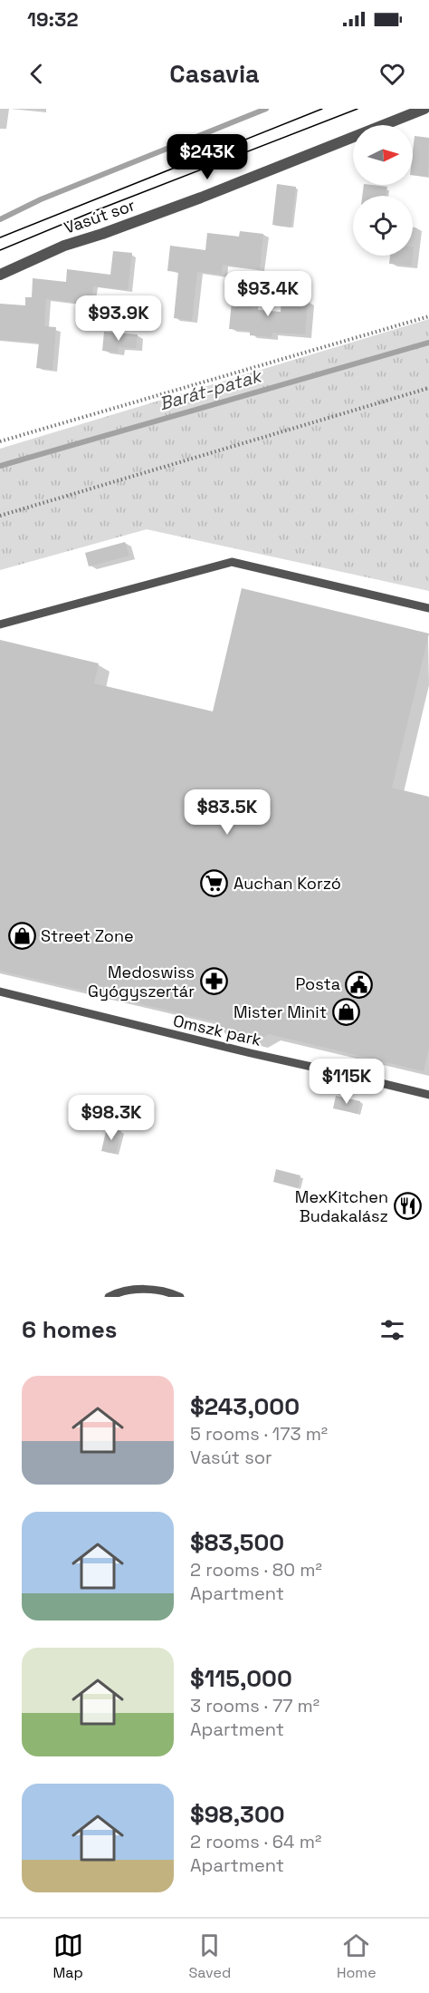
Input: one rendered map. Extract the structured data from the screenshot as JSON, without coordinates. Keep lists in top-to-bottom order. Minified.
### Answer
{"streets":{"street":["Vasút sor"],"lane":["Omszk park"]},"water":["Barát-patak"],"places":{"supermarket":["Auchan Korzó"],"shop":["Street Zone","Mister Minit"],"pharmacy":["Medoswiss Gyógyszertár"],"public building":["Posta"],"restaurant":["MexKitchen Budakalász"]},"north":"right","page":{"status":"19:32","header":"Casavia","price":["$243K","$93.4K","$93.9K","$83.5K","$115K","$98.3K"],"heading":"6 homes","list":[{"name":"$243,000","note":"5 rooms · 173 m² · Vasút sor"},{"name":"$83,500","note":"2 rooms · 80 m² · Apartment"},{"name":"$115,000","note":"3 rooms · 77 m² · Apartment"},{"name":"$98,300","note":"2 rooms · 64 m² · Apartment"}],"tabs":["Map","Saved","Home"]}}
